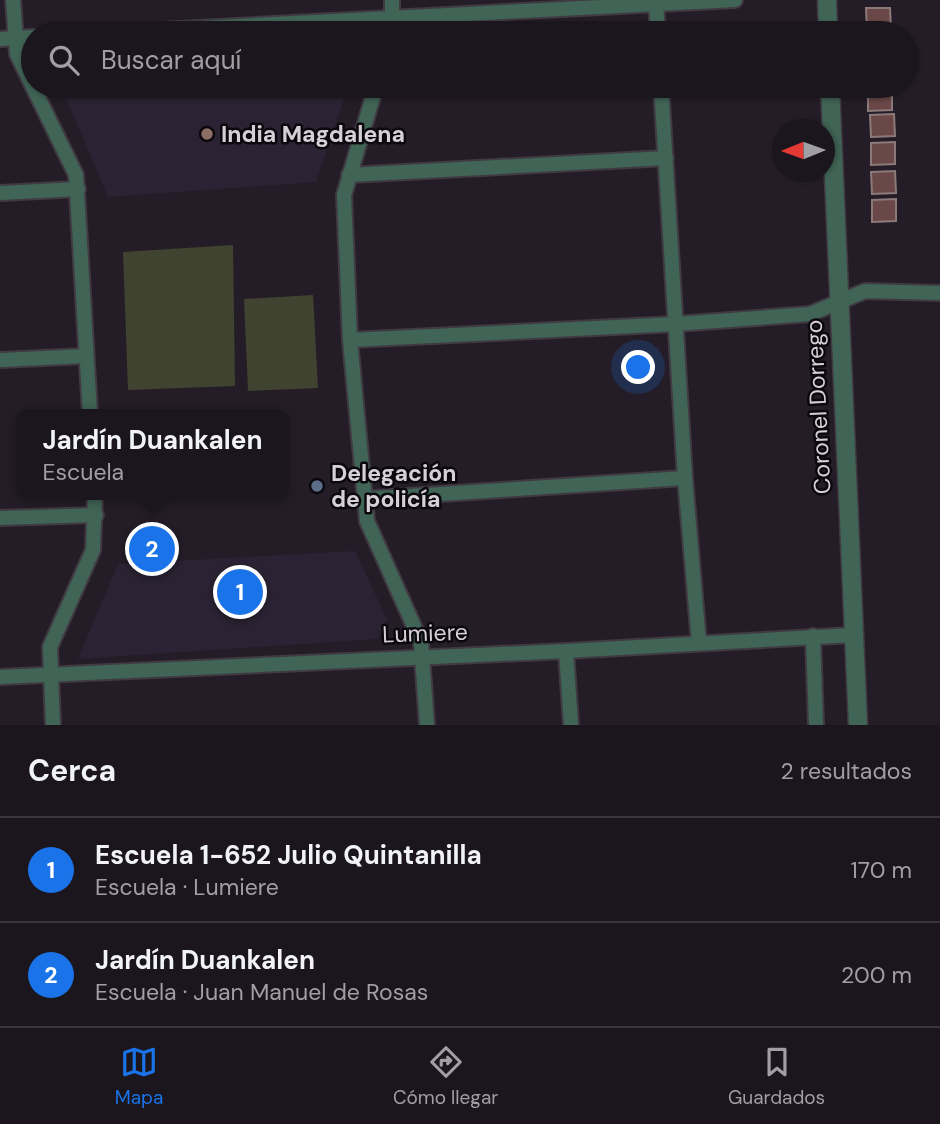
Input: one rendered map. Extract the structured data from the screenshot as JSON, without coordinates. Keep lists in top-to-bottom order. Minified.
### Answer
{"streets":{"street":["Coronel Dorrego","Lumiere"]},"crossings":[["Coronel Dorrego","Lumiere"]],"places":["India Magdalena","Delegación de policía"],"north":"left","page":{"search":"Buscar aquí","popup":["Jardín Duankalen","Escuela"],"pins":["2","1"],"heading":["Cerca","2 resultados"],"list":[{"mark":"1","name":"Escuela 1-652 Julio Quintanilla","note":"Escuela · Lumiere","value":"170 m"},{"mark":"2","name":"Jardín Duankalen","note":"Escuela · Juan Manuel de Rosas","value":"200 m"}],"nav":["Mapa","Cómo llegar","Guardados"]}}
